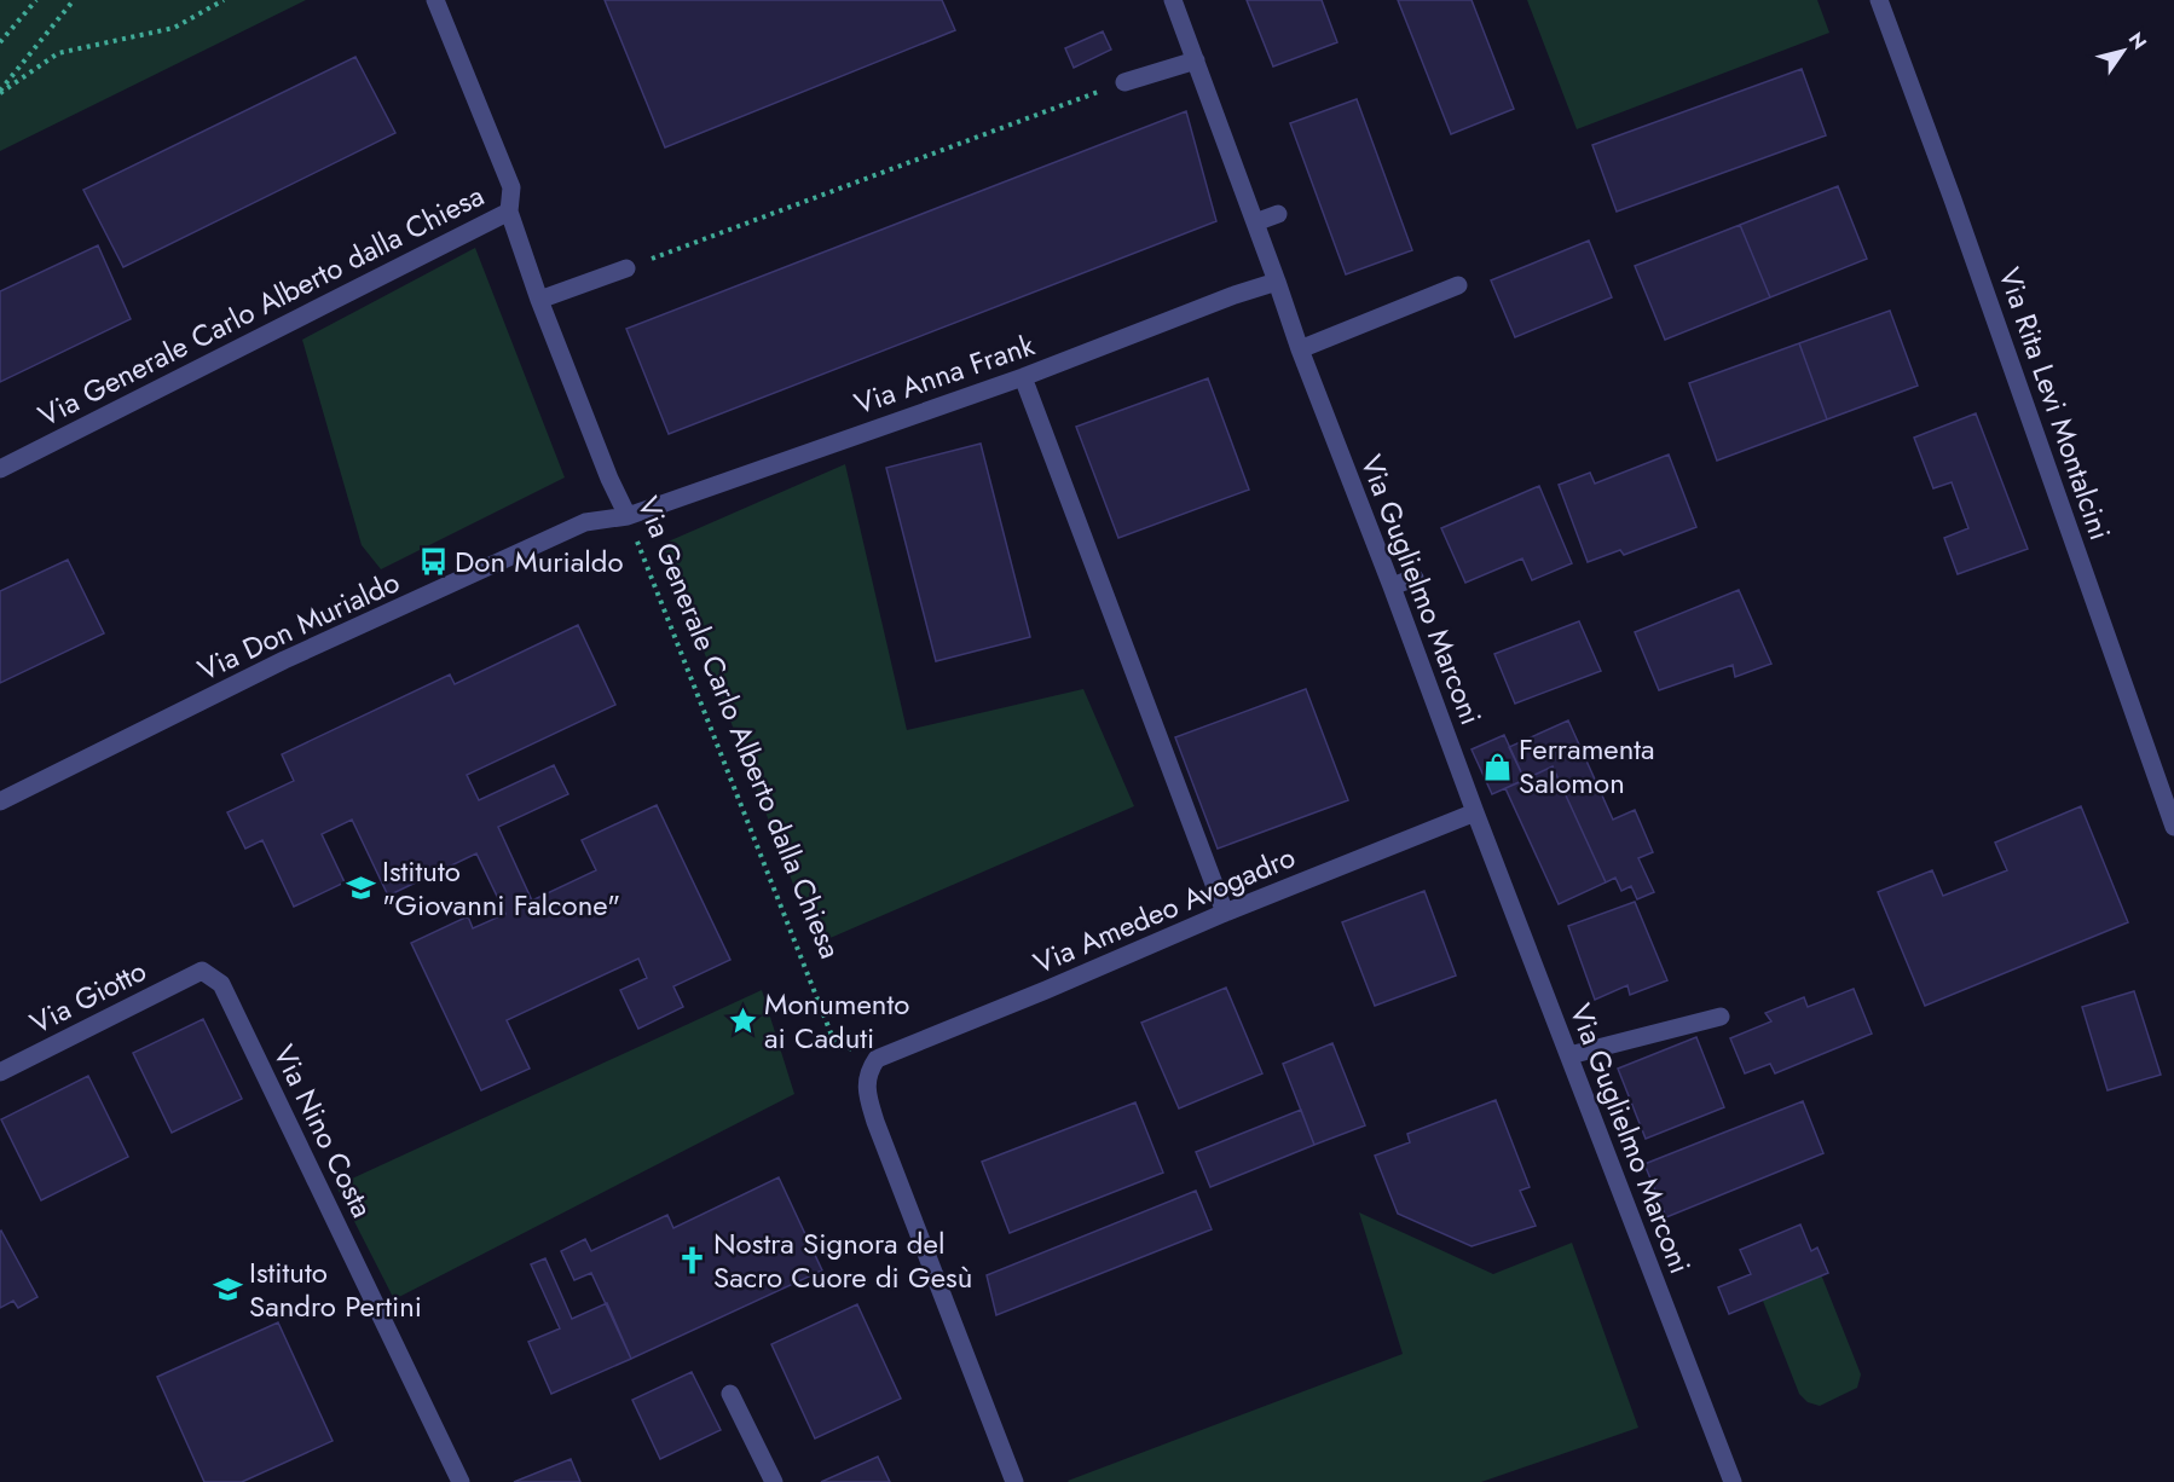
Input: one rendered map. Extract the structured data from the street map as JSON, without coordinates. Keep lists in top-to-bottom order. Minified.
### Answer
{"streets":{"street":["Via Generale Carlo Alberto dalla Chiesa","Via Anna Frank","Via Rita Levi Montalcini","Via Guglielmo Marconi","Via Don Murialdo","Via Amedeo Avogadro","Via Giotto","Via Nino Costa"]},"crossings":[["Via Generale Carlo Alberto dalla Chiesa","Via Anna Frank"],["Via Generale Carlo Alberto dalla Chiesa","Via Don Murialdo"],["Via Generale Carlo Alberto dalla Chiesa","Via Amedeo Avogadro"],["Via Anna Frank","Via Guglielmo Marconi"],["Via Anna Frank","Via Don Murialdo"],["Via Guglielmo Marconi","Via Amedeo Avogadro"],["Via Giotto","Via Nino Costa"]],"places":{"bus stop":["Don Murialdo"],"shop":["Ferramenta Salomon"],"school or university":["Istituto \"Giovanni Falcone\"","Istituto Sandro Pertini"],"place":["Monumento ai Caduti"],"church":["Nostra Signora del Sacro Cuore di Gesù"]},"north":"top right"}
